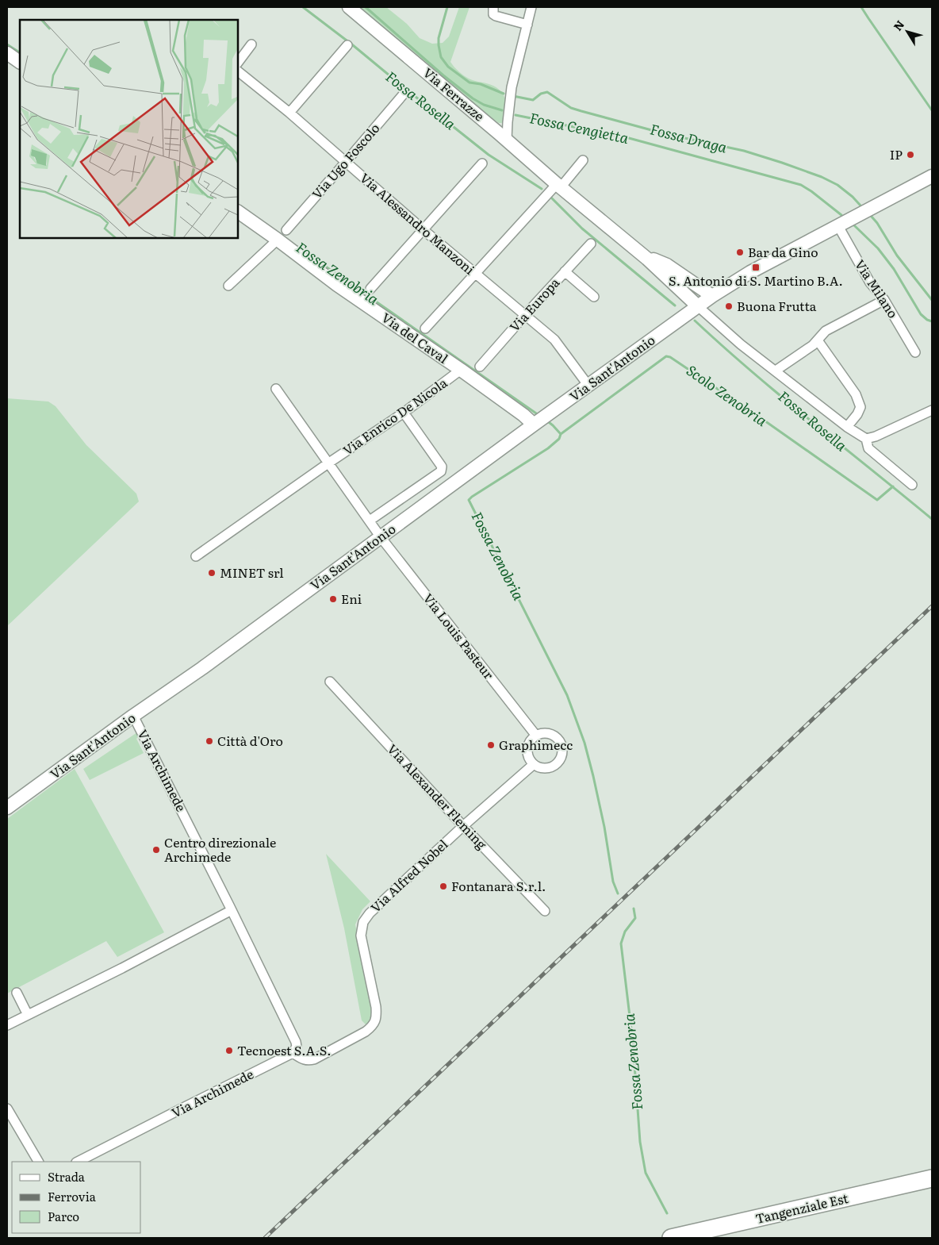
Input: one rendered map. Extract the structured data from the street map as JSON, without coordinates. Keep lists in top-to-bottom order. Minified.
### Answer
{"streets":{"highway":["Tangenziale Est"],"main road":["Via Ferrazze","Via del Caval","Via Sant'Antonio"],"street":["Via Ugo Foscolo","Via Alessandro Manzoni","Via Milano","Via Europa","Via Enrico De Nicola","Via Louis Pasteur","Via Archimede","Via Alexander Fleming","Via Alfred Nobel"]},"crossings":[["Via Ferrazze","Via Sant'Antonio"],["Via Ugo Foscolo","Via Alessandro Manzoni"],["Via Ugo Foscolo","Via del Caval"],["Via Alessandro Manzoni","Via Europa"],["Via Alessandro Manzoni","Via Sant'Antonio"],["Via Milano","Via Sant'Antonio"],["Via del Caval","Via Sant'Antonio"],["Via del Caval","Via Enrico De Nicola"],["Via Sant'Antonio","Via Louis Pasteur"],["Via Sant'Antonio","Via Archimede"],["Via Enrico De Nicola","Via Louis Pasteur"],["Via Louis Pasteur","Via Alfred Nobel"],["Via Archimede","Via Alfred Nobel"],["Via Alexander Fleming","Via Alfred Nobel"]],"water":["Fossa Rosella","Fossa Cengietta","Fossa Draga","Fossa Zenobria","Scolo Zenobria"],"places":{"other":["IP","Bar da Gino","Buona Frutta","MINET srl","Eni","Città d'Oro","Graphimecc","Centro direzionale Archimede","Fontanara S.r.l.","Tecnoest S.A.S."],"transit":["S. Antonio di S. Martino B.A."]},"legend":["Strada","Ferrovia","Parco"],"north":"top left"}
